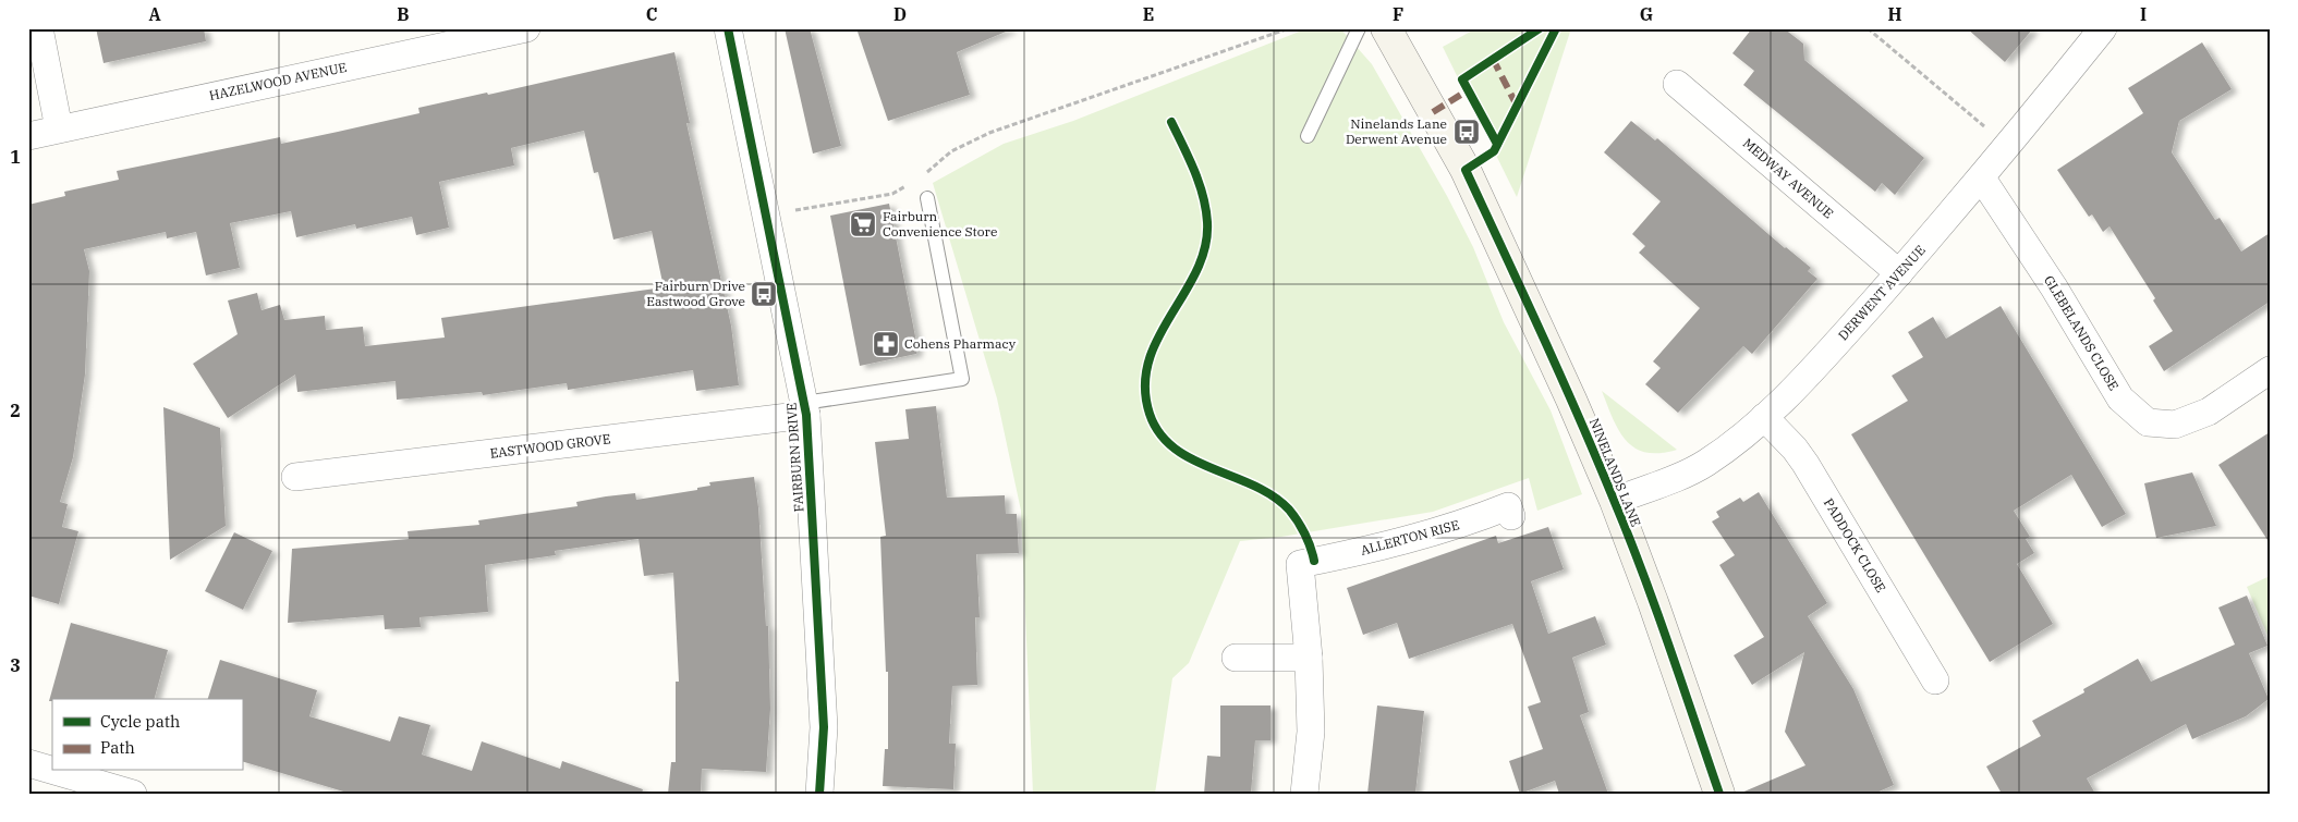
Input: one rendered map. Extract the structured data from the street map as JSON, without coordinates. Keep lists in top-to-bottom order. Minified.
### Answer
{"streets":{"street":["HAZELWOOD AVENUE","MEDWAY AVENUE","DERWENT AVENUE","GLEBELANDS CLOSE","EASTWOOD GROVE","FAIRBURN DRIVE","NINELANDS LANE","ALLERTON RISE","PADDOCK CLOSE"]},"crossings":[["MEDWAY AVENUE","DERWENT AVENUE"],["DERWENT AVENUE","GLEBELANDS CLOSE"],["DERWENT AVENUE","NINELANDS LANE"],["DERWENT AVENUE","PADDOCK CLOSE"],["EASTWOOD GROVE","FAIRBURN DRIVE"]],"places":{"bus stop":["Ninelands Lane Derwent Avenue","Fairburn Drive Eastwood Grove"],"supermarket":["Fairburn Convenience Store"],"pharmacy":["Cohens Pharmacy"]},"legend":["Cycle path","Path"],"grid":{"columns":["A","B","C","D","E","F","G","H","I"],"rows":["1","2","3"]}}
